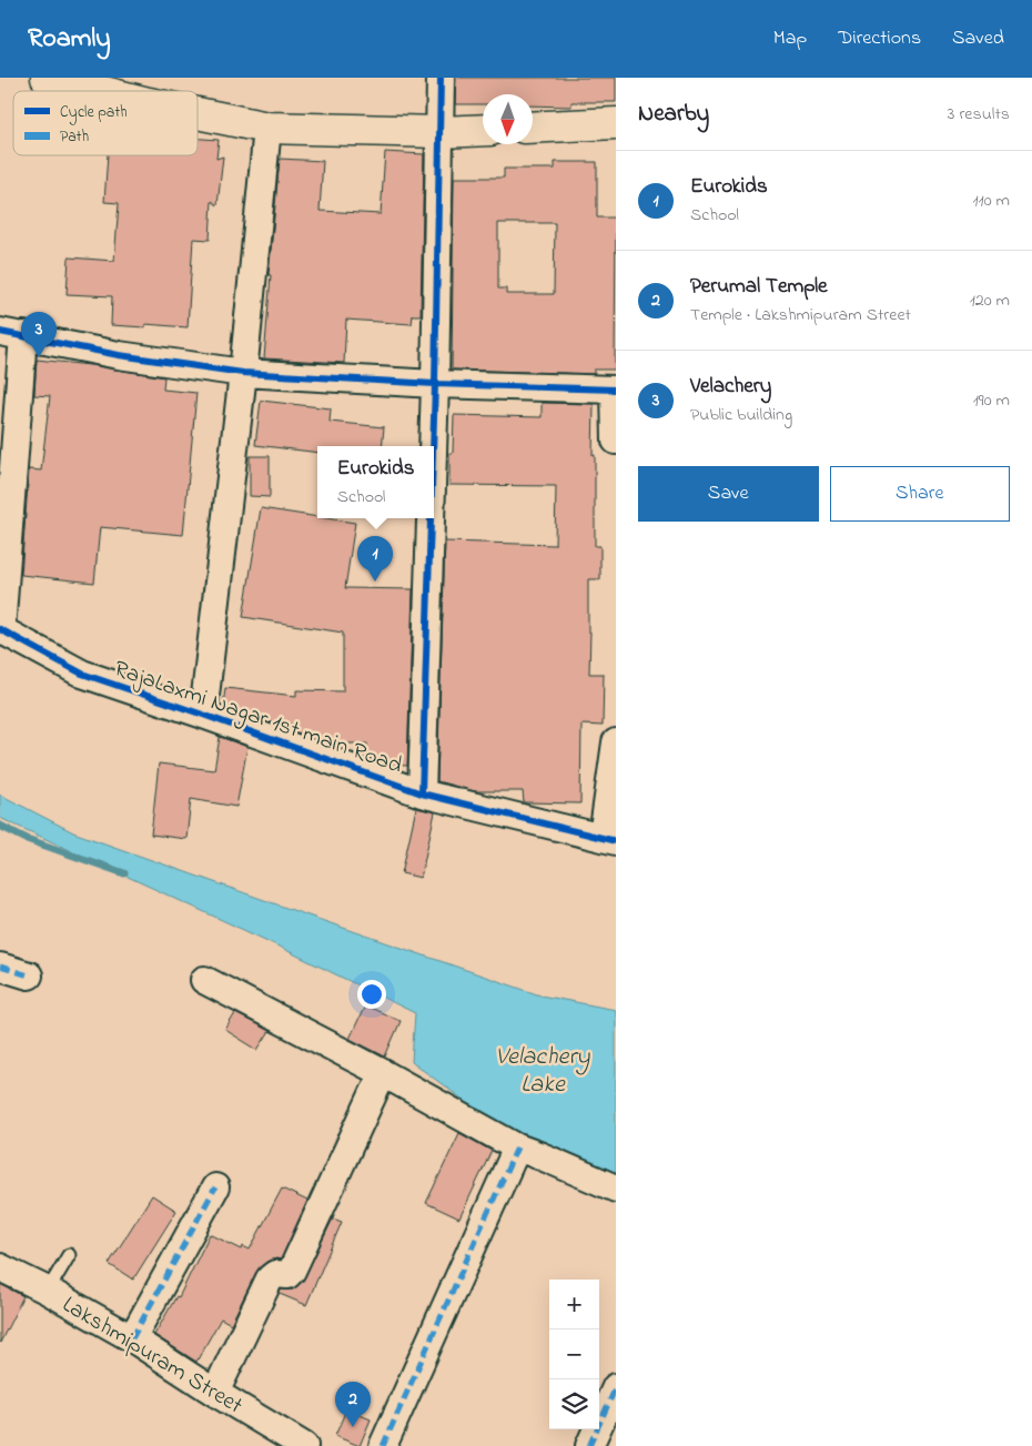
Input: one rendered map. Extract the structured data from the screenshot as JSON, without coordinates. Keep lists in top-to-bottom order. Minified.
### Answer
{"streets":{"street":["RajaLaxmi Nagar 1st main Road","Lakshmipuram Street"]},"water":["Velachery Lake"],"legend":["Cycle path","Path"],"north":"bottom","page":{"header":"Roamly","nav":["Map","Directions","Saved"],"heading":["Nearby","3 results"],"list":[{"mark":"1","name":"Eurokids","note":"School","value":"110 m"},{"mark":"2","name":"Perumal Temple","note":"Temple · Lakshmipuram Street","value":"120 m"},{"mark":"3","name":"Velachery","note":"Public building","value":"190 m"}],"pins":["3","1","2"],"popup":["Eurokids","School"],"buttons":["Save","Share"],"map_buttons":["+","−"]}}
